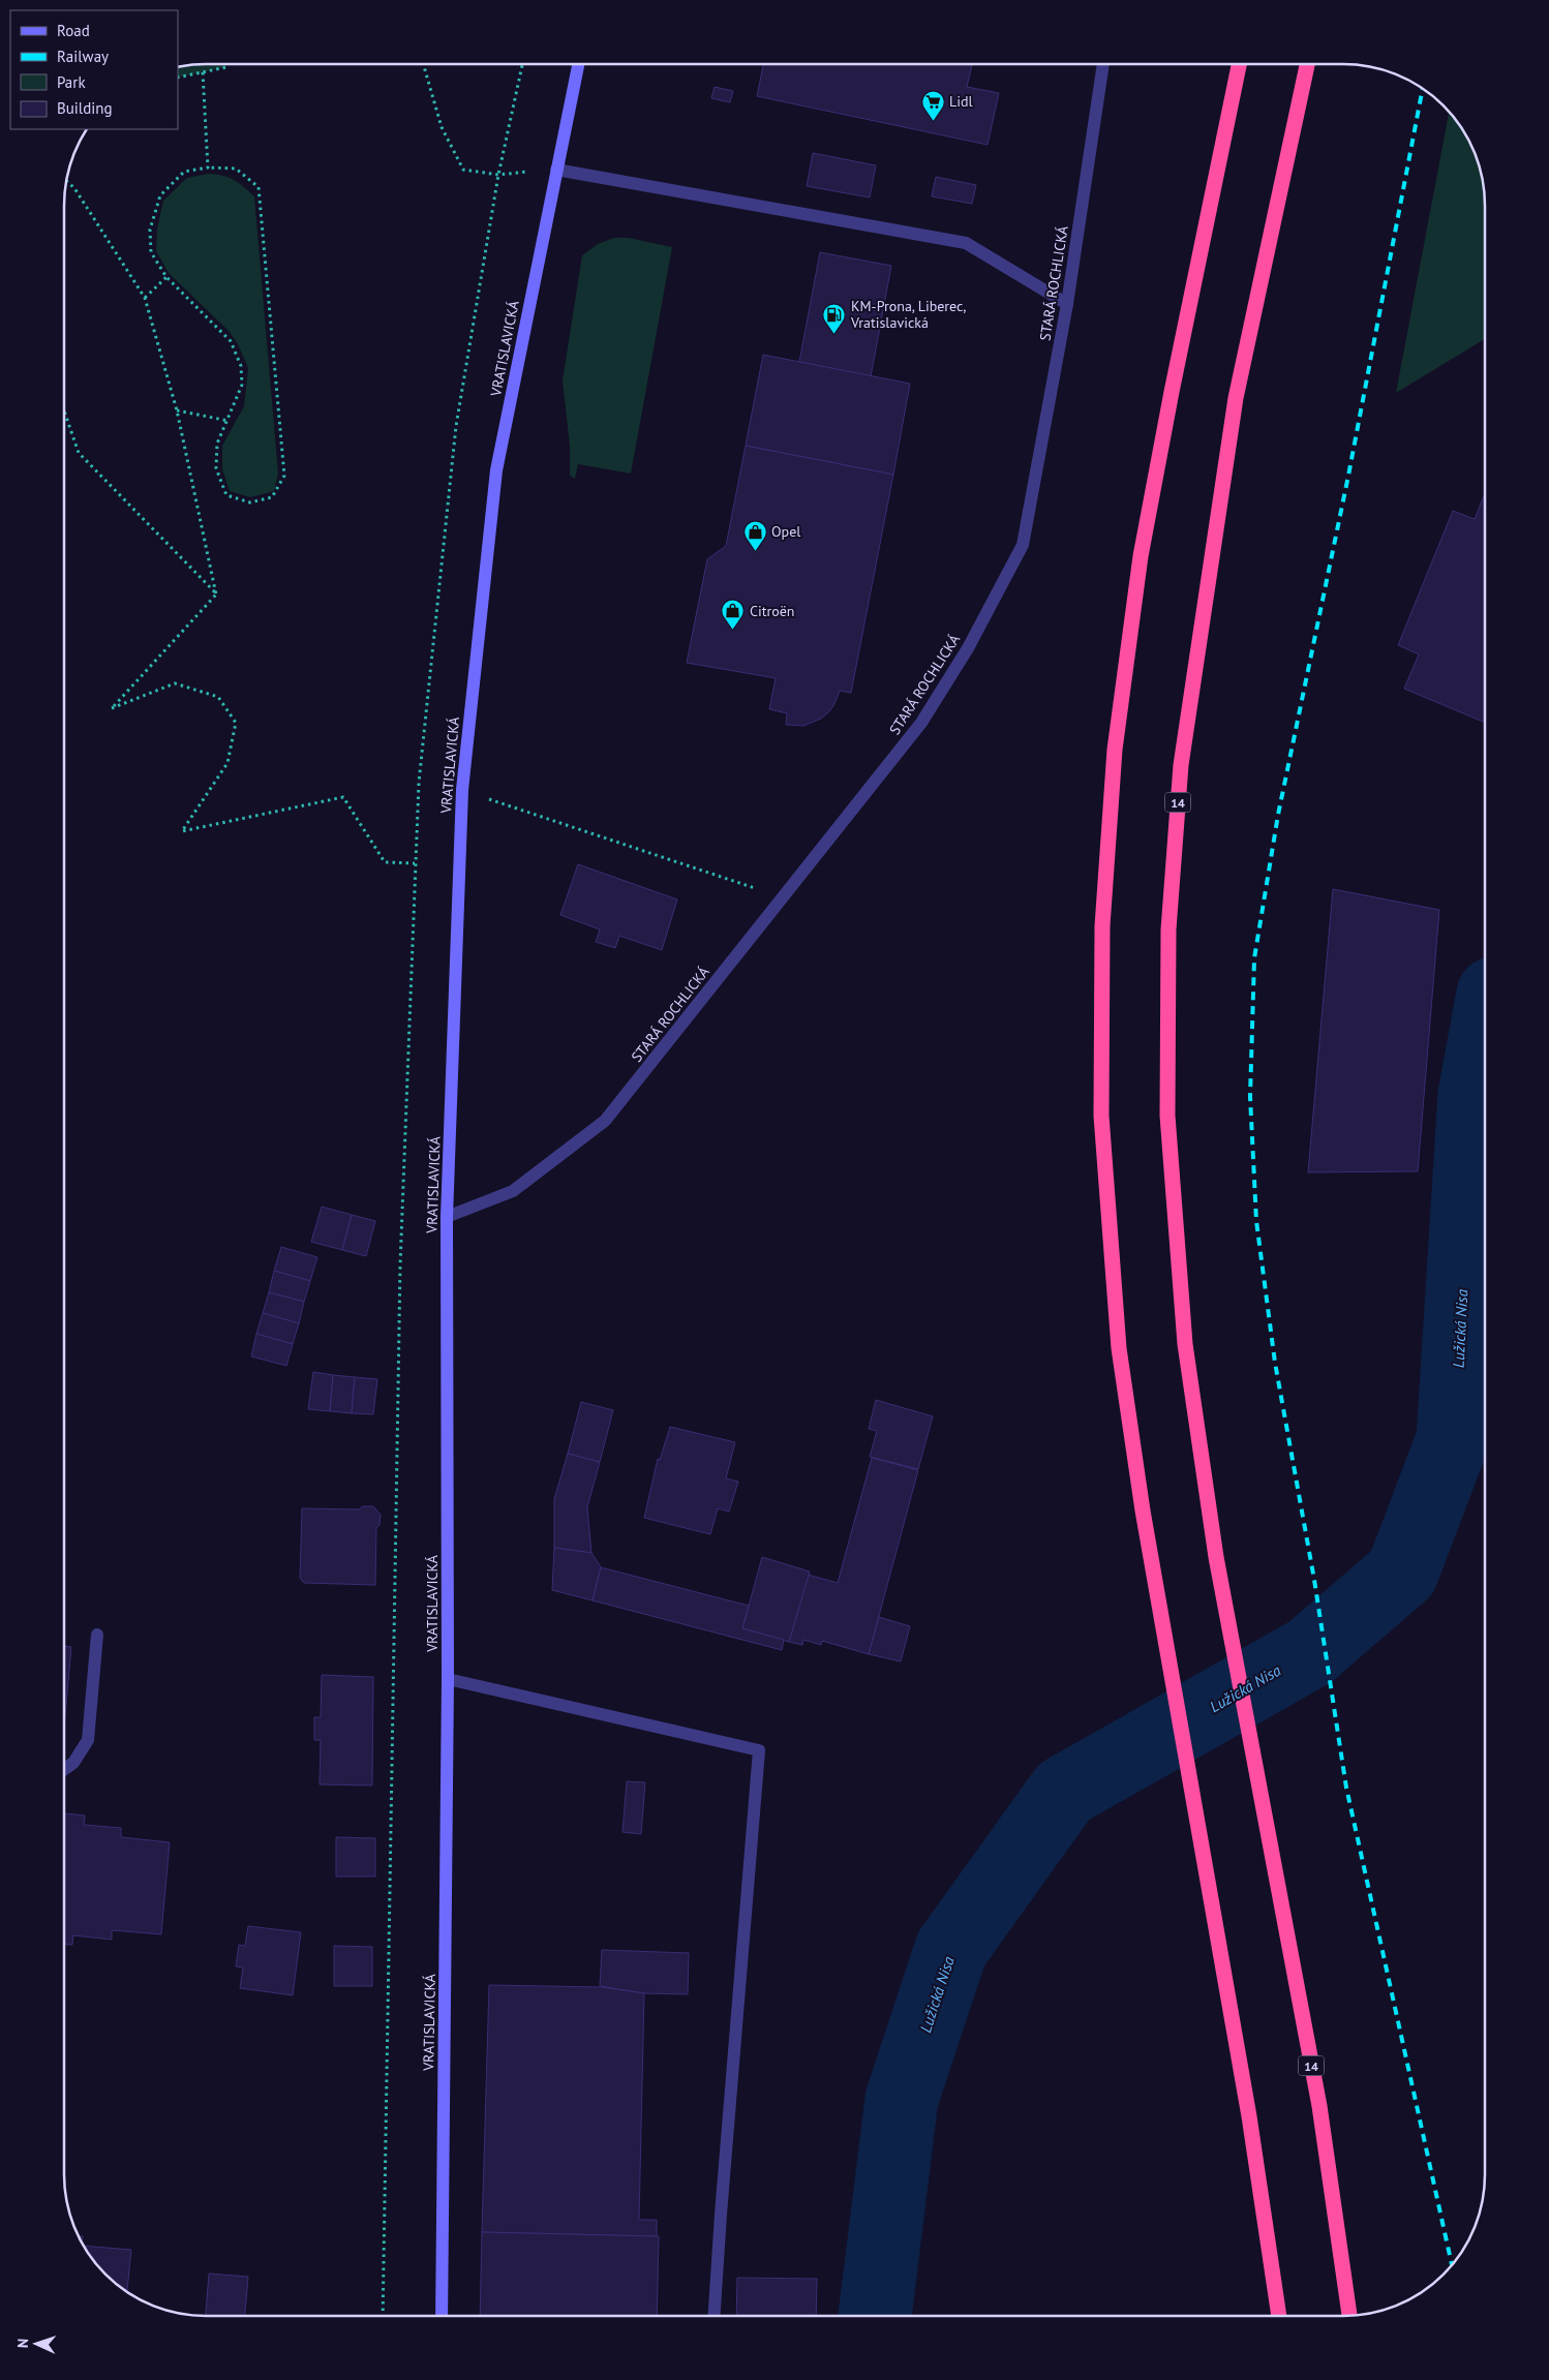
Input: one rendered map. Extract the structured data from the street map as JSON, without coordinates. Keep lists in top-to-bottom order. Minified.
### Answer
{"streets":{"highway":["14"],"street":["STARÁ ROCHLICKÁ","VRATISLAVICKÁ"]},"crossings":[["STARÁ ROCHLICKÁ","VRATISLAVICKÁ"]],"water":["Lužická Nisa"],"places":{"supermarket":["Lidl"],"fuel station":["KM-Prona, Liberec, Vratislavická"],"shop":["Opel","Citroën"]},"legend":["Road","Railway","Park","Building"],"north":"left"}
